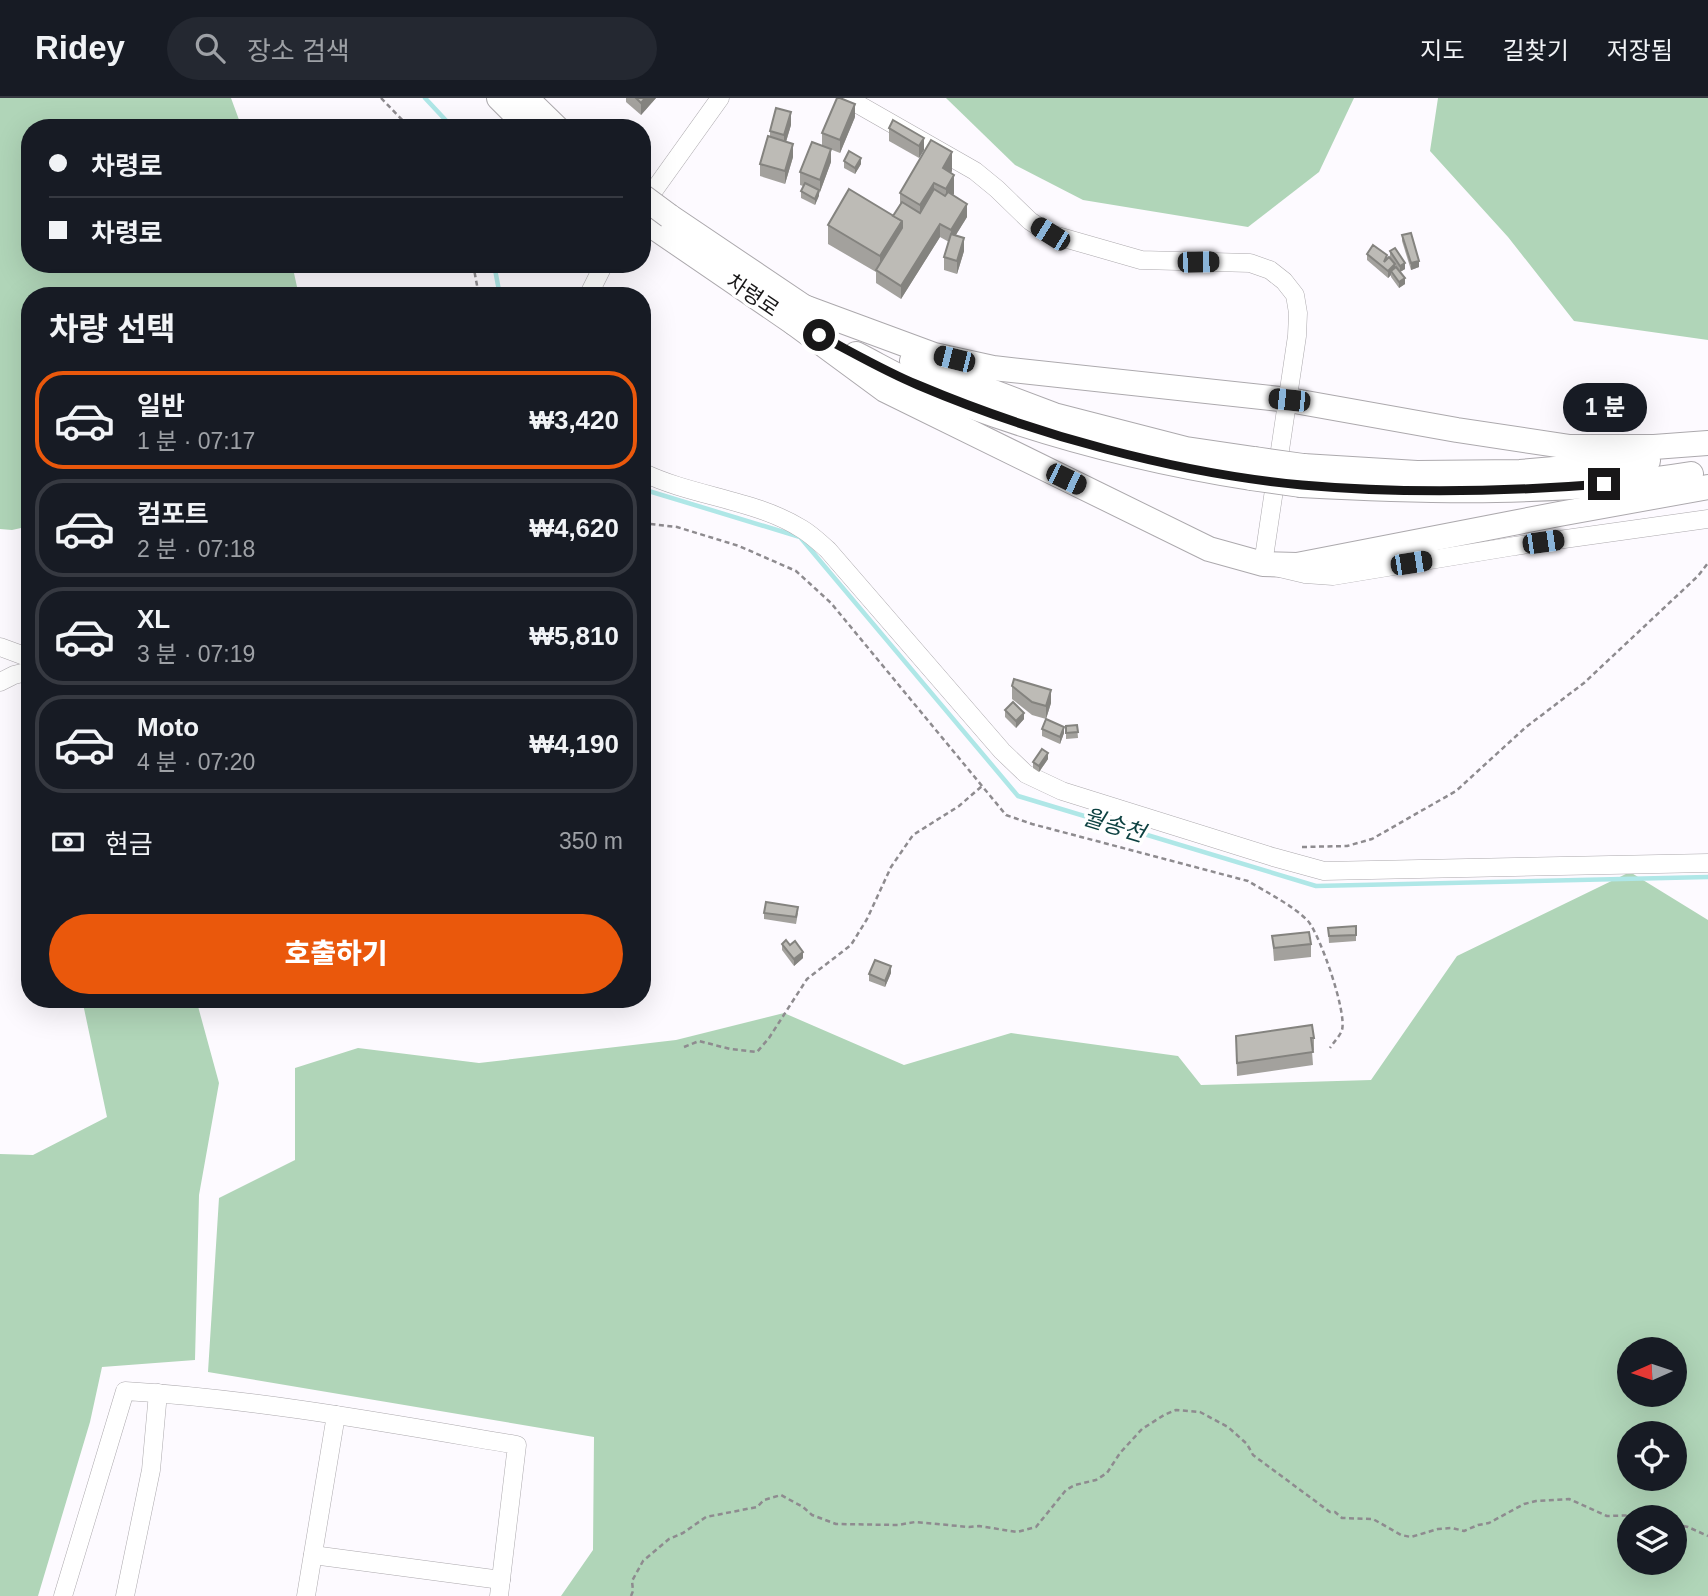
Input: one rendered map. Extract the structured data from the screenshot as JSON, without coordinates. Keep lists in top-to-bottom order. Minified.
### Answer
{"streets":{"highway":["차령로"]},"water":["월송천"],"north":"left","page":{"header":"Ridey","search":"장소 검색","nav":["지도","길찾기","저장됨"],"banner":["차령로","차령로"],"heading":"차량 선택","list":[{"name":"일반","note":"1 분 · 07:17","value":"₩3,420"},{"name":"컴포트","note":"2 분 · 07:18","value":"₩4,620"},{"name":"XL","note":"3 분 · 07:19","value":"₩5,810"},{"name":"Moto","note":"4 분 · 07:20","value":"₩4,190"}],"bubble":"1 분","pay":["현금","350 m"],"buttons":"호출하기"}}
